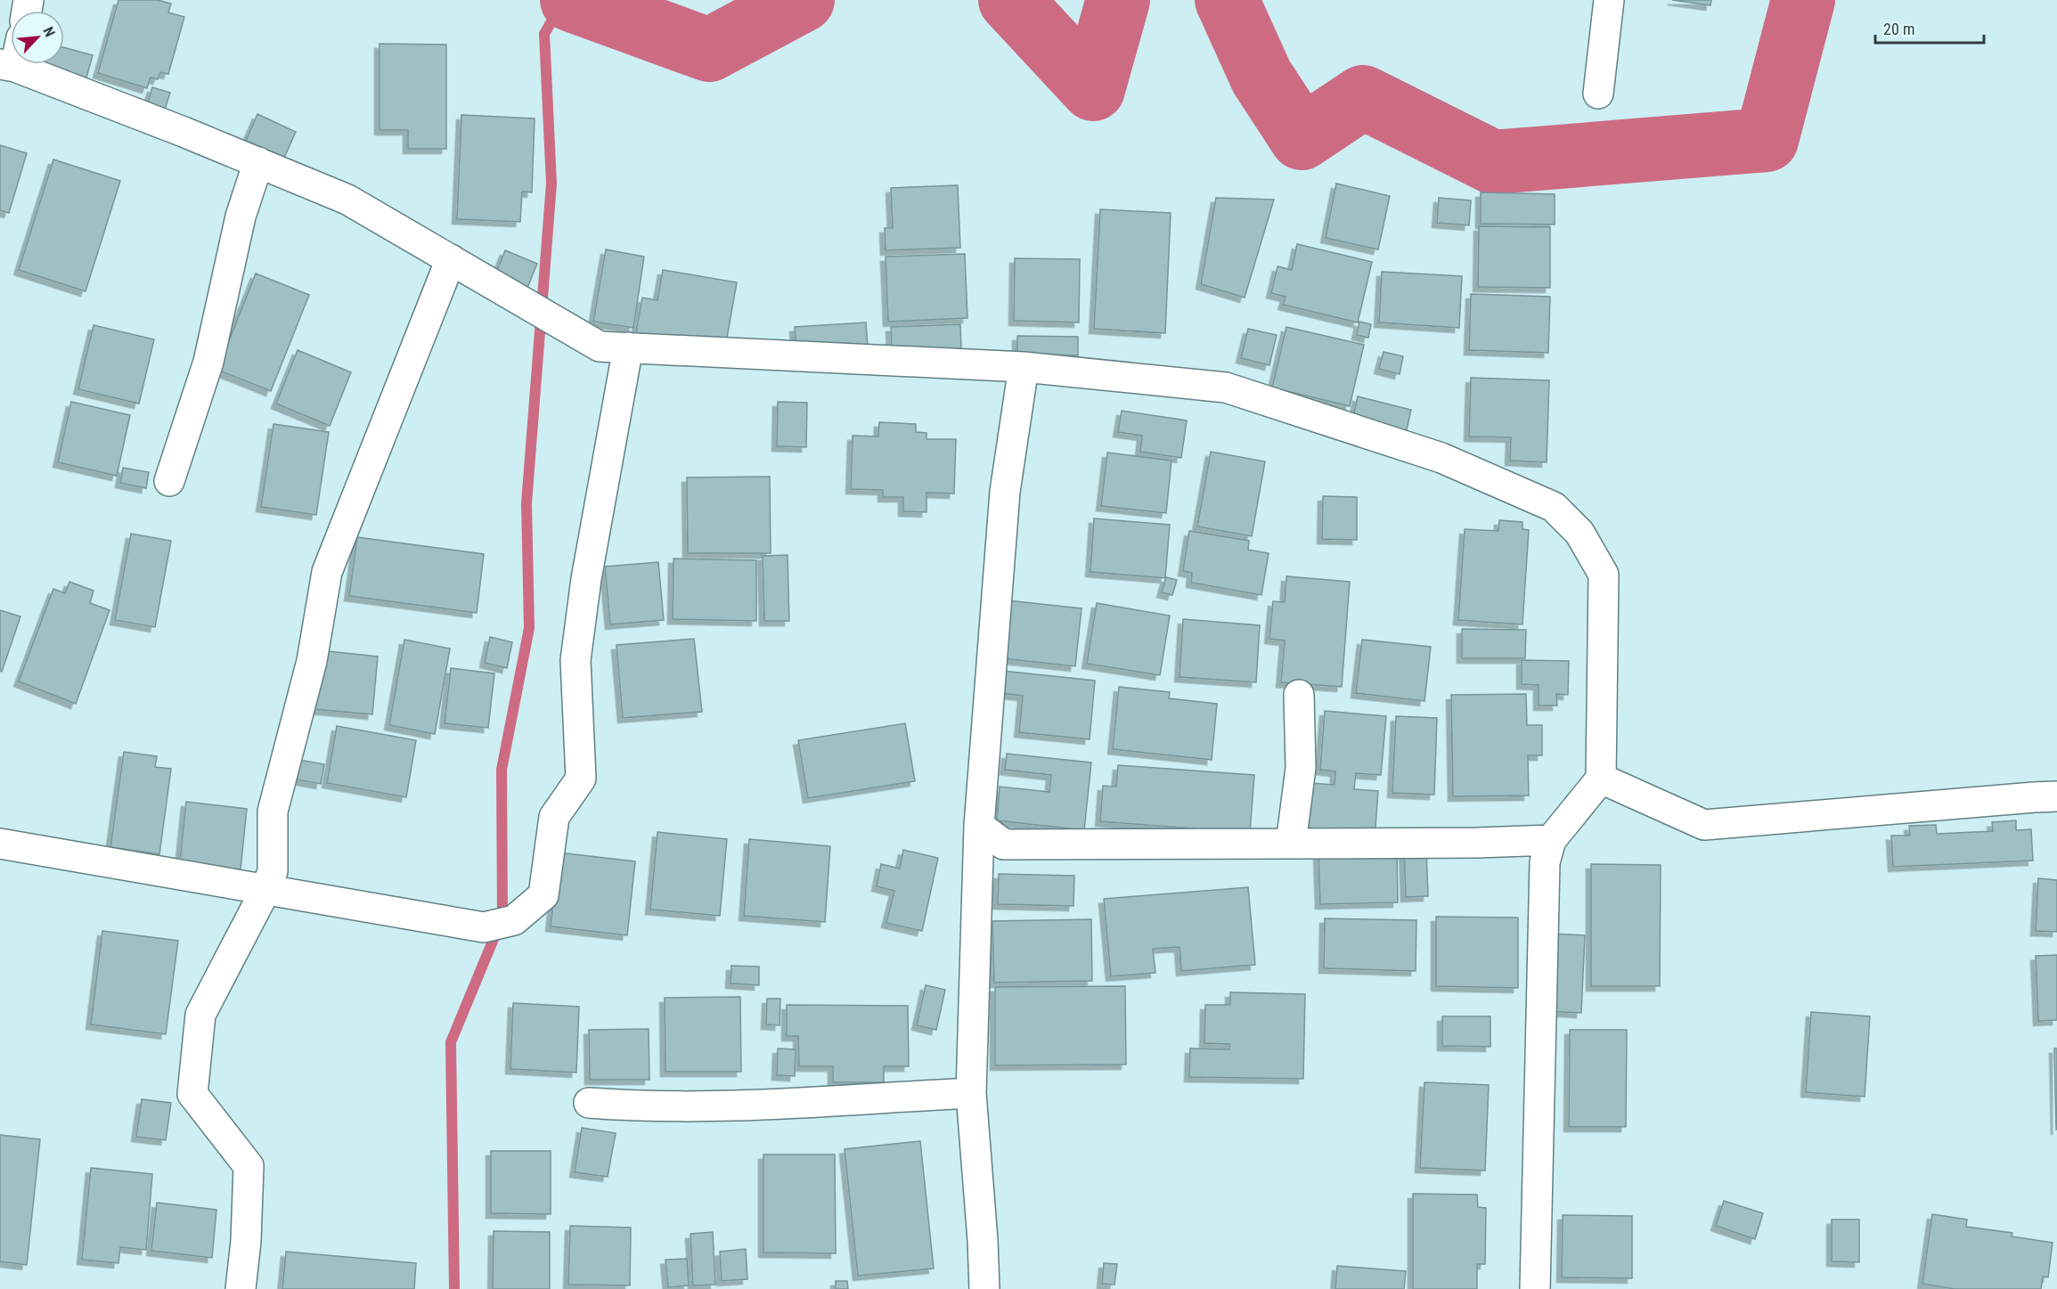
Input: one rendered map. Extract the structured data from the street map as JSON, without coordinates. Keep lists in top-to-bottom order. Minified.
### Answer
{"scale_bar":"20 m","north":"top right"}
